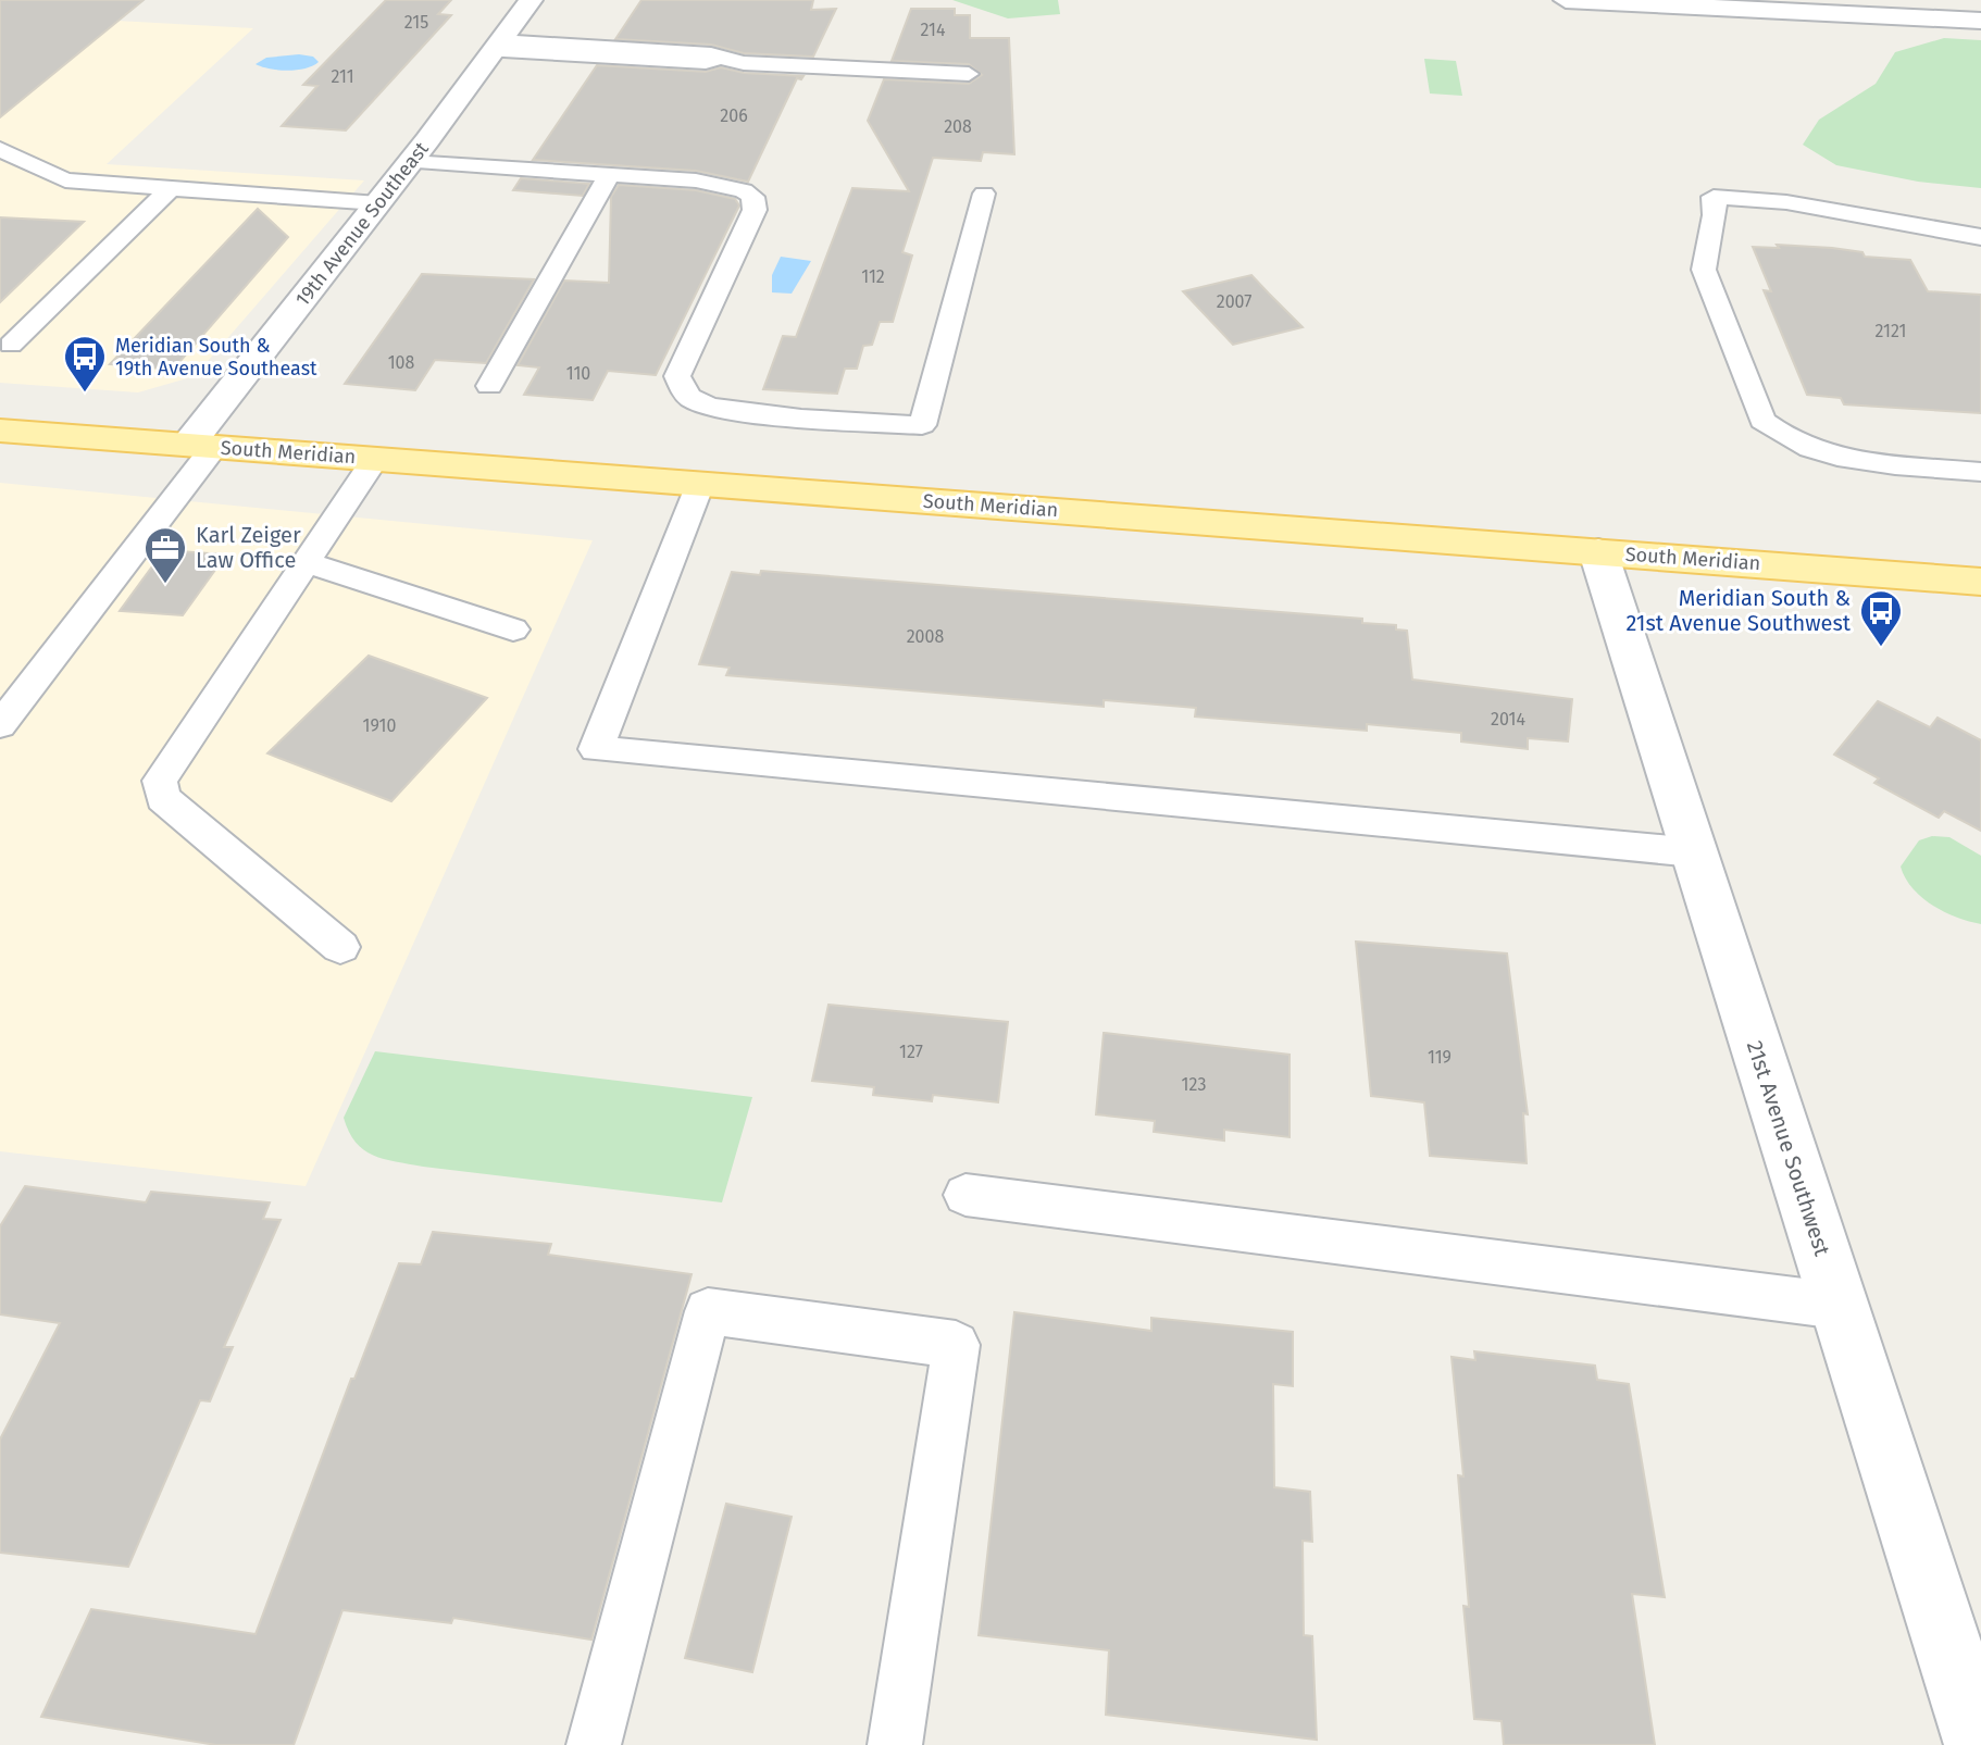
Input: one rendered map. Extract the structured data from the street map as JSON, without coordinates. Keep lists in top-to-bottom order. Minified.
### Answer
{"streets":{"main road":["South Meridian"],"street":["19th Avenue Southeast","21st Avenue Southwest"]},"crossings":[["19th Avenue Southeast","South Meridian"],["South Meridian","21st Avenue Southwest"]],"places":{"bus stop":["Meridian South & 19th Avenue Southeast","Meridian South & 21st Avenue Southwest"],"office":["Karl Zeiger Law Office"]},"house_numbers":["215","214","211","206","208","112","2007","2121","108","110","2008","2014","1910","127","119","123"]}
